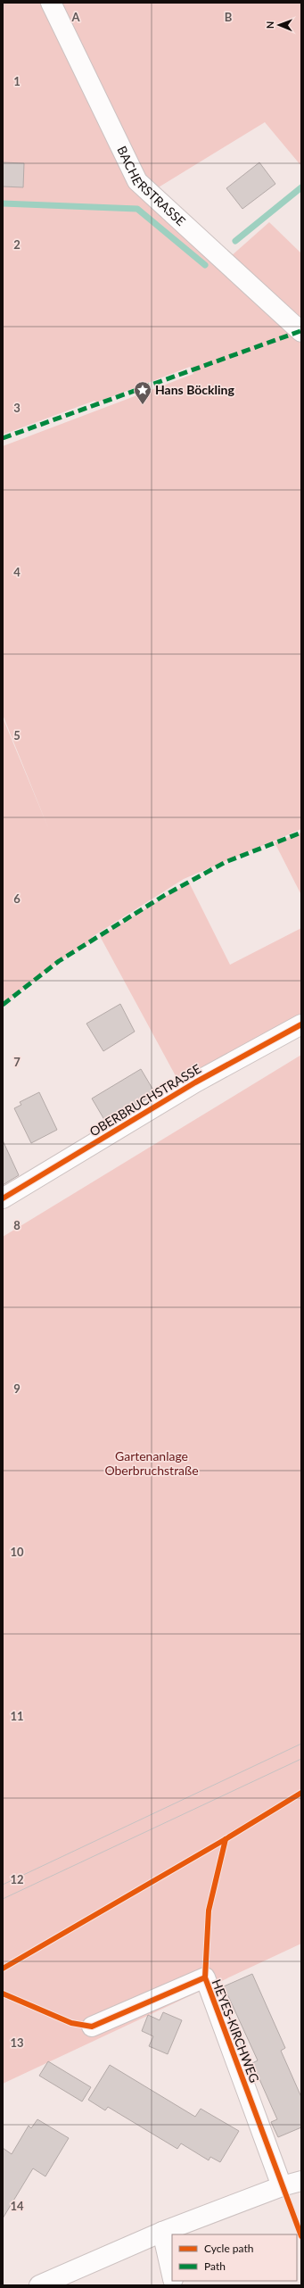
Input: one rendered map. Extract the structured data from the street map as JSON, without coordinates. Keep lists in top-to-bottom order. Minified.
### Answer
{"streets":{"street":["BACHERSTRASSE","OBERBRUCHSTRASSE","HEYES-KIRCHWEG"]},"parks":["Gartenanlage Oberbruchstraße"],"places":{"place":["Hans Böckling"]},"legend":["Cycle path","Path"],"north":"left","grid":{"columns":["A","B"],"rows":["1","2","3","4","5","6","7","8","9","10","11","12","13","14"]}}
